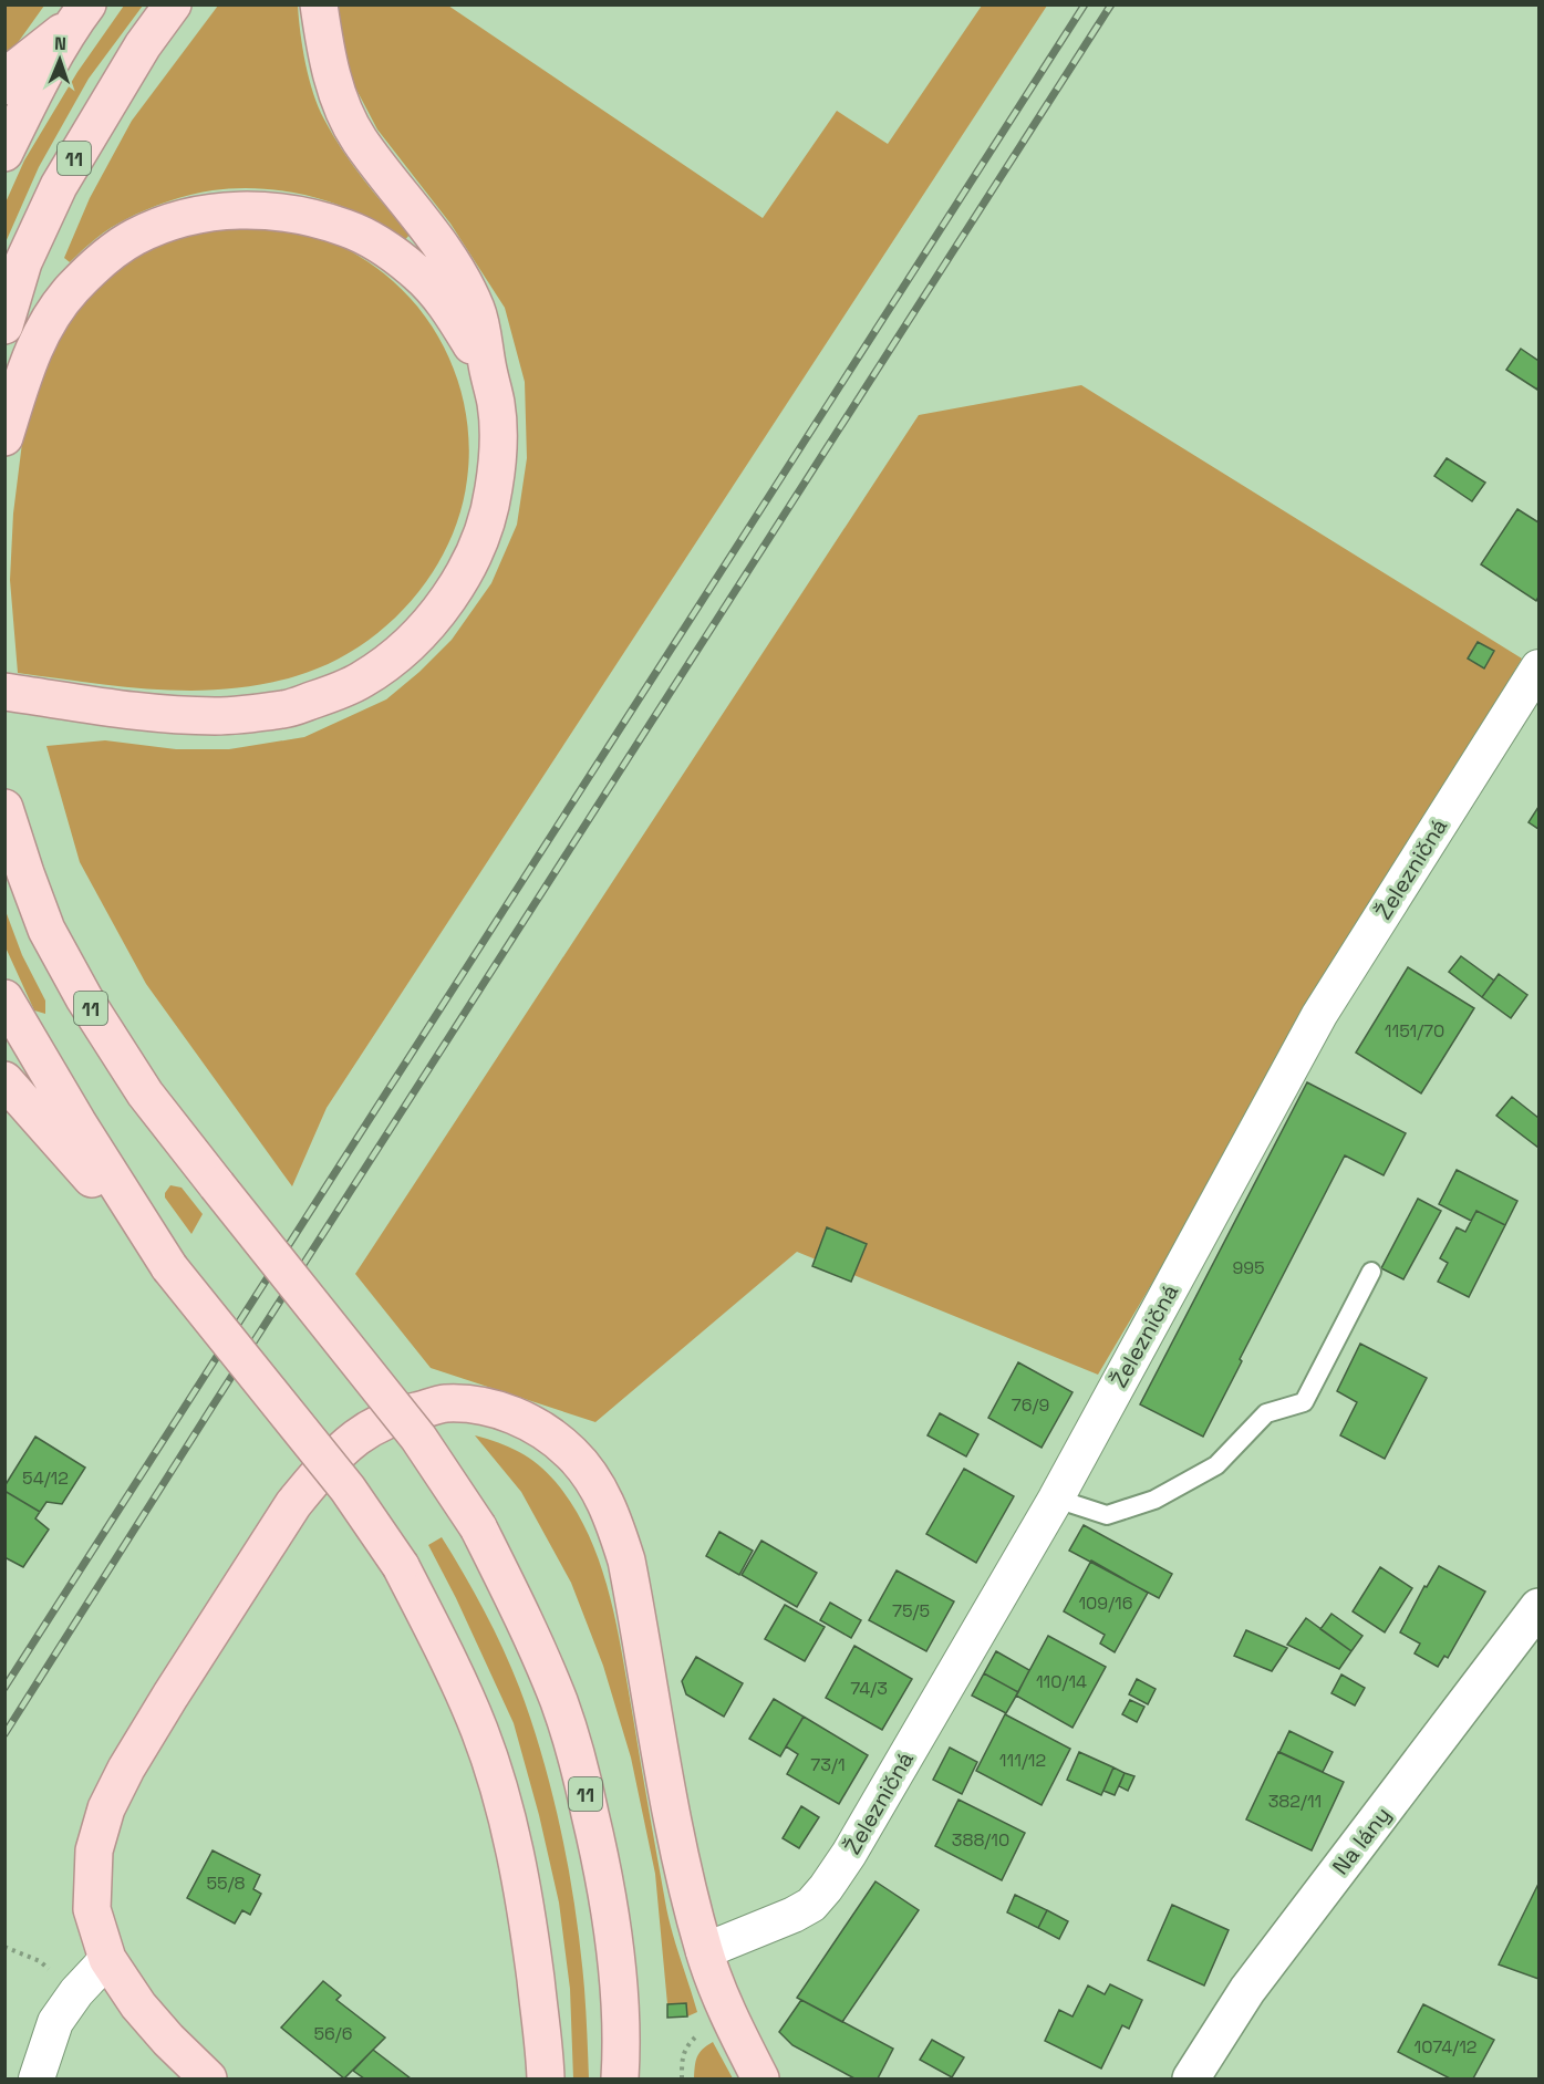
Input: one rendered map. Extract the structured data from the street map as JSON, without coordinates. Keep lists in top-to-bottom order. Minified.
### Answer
{"streets":{"main road":["11"],"street":["Železničná","Na lány"]},"house_numbers":["1151/70","995","76/9","54/12","109/16","75/5","110/14","74/3","111/12","73/1","382/11","388/10","55/8","56/6","1074/12"],"north":"top"}
